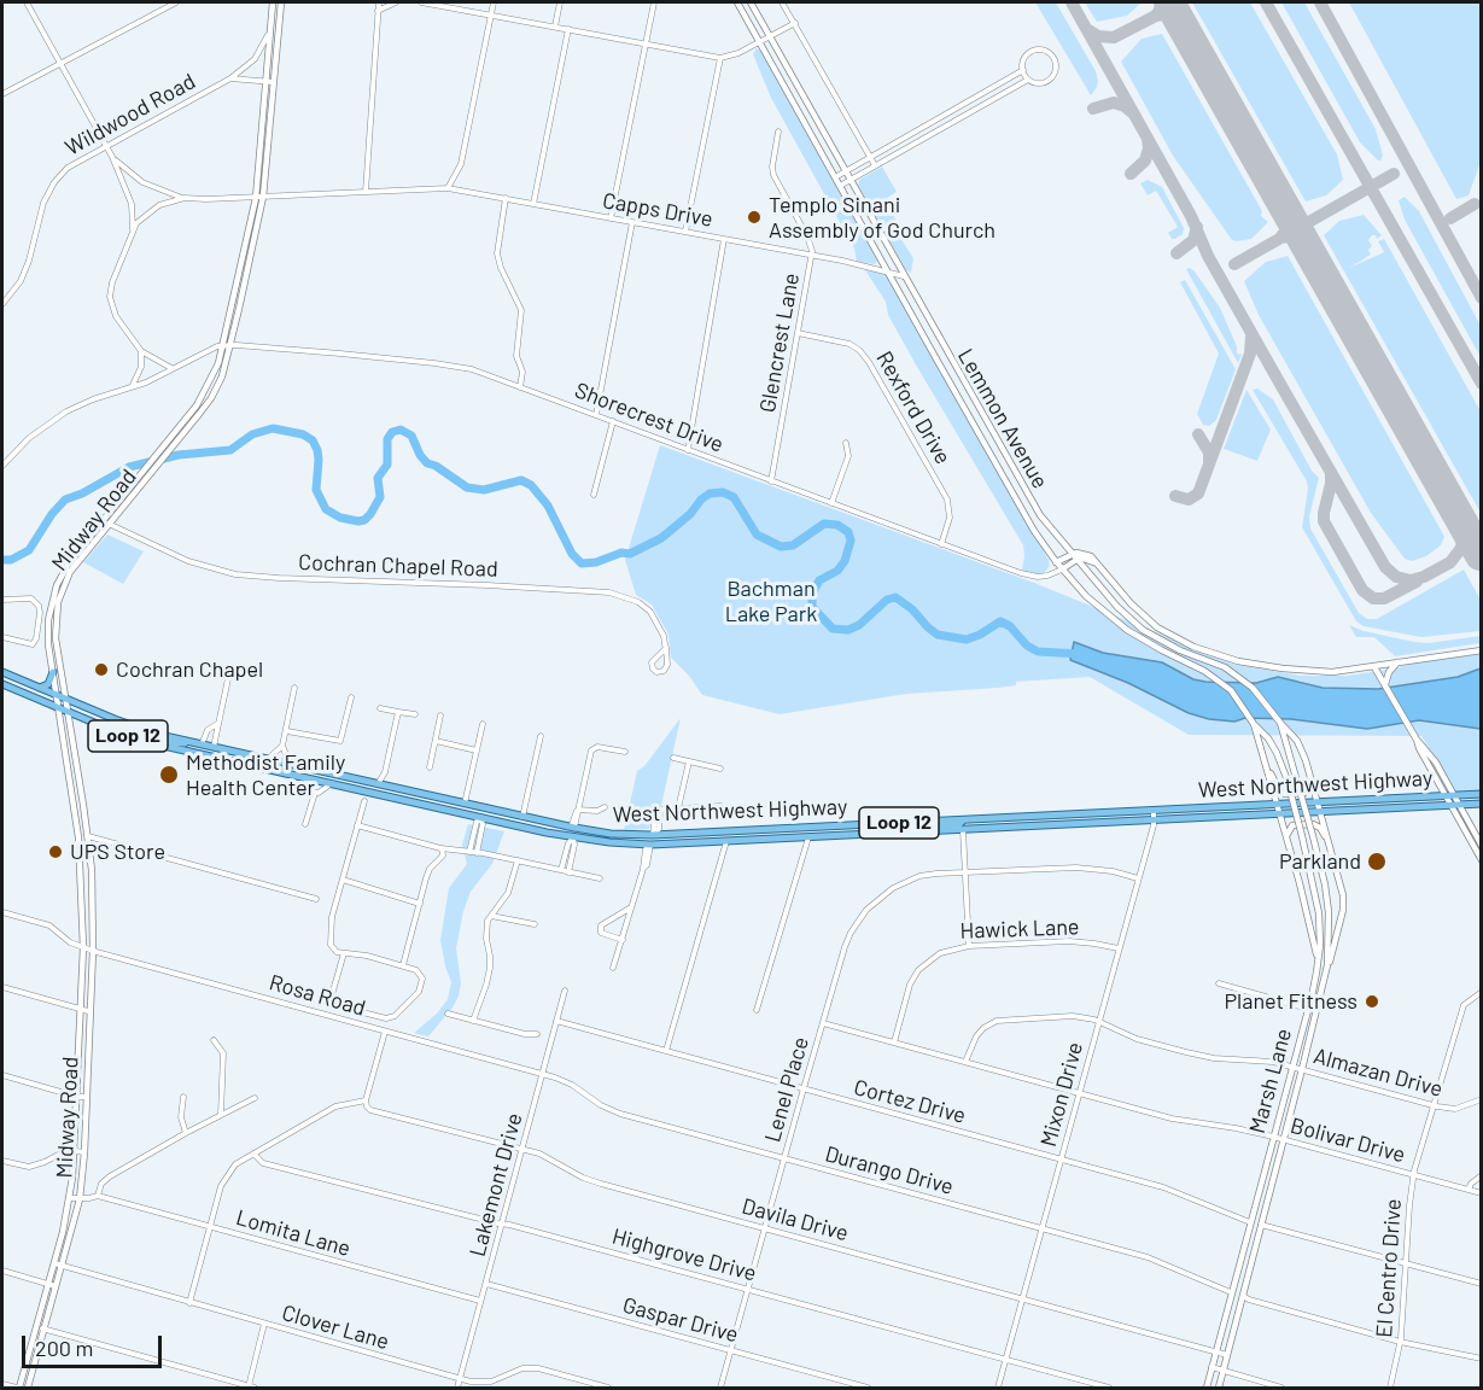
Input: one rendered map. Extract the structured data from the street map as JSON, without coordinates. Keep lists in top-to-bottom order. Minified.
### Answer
{"streets":{"main road":["Shorecrest Drive","Lemmon Avenue","Midway Road","Loop 12","West Northwest Highway","Marsh Lane"],"street":["Wildwood Road","Capps Drive","Glencrest Lane","Rexford Drive","Cochran Chapel Road","Hawick Lane","Rosa Road","Almazan Drive","Lenel Place","Mixon Drive","Cortez Drive","Bolivar Drive","Durango Drive","Lakemont Drive","Davila Drive","Lomita Lane","Highgrove Drive","El Centro Drive","Gaspar Drive","Clover Lane"]},"crossings":[["Capps Drive","Glencrest Lane"],["Capps Drive","Lemmon Avenue"],["Glencrest Lane","Rexford Drive"],["Glencrest Lane","Shorecrest Drive"],["Rexford Drive","Shorecrest Drive"],["Shorecrest Drive","Lemmon Avenue"],["Shorecrest Drive","Midway Road"],["Lemmon Avenue","Marsh Lane"],["Midway Road","Cochran Chapel Road"],["Midway Road","West Northwest Highway"],["Midway Road","Rosa Road"],["Midway Road","Clover Lane"],["West Northwest Highway","Mixon Drive"],["Hawick Lane","Mixon Drive"],["Hawick Lane","Bolivar Drive"],["Rosa Road","Durango Drive"],["Rosa Road","Lakemont Drive"],["Almazan Drive","Marsh Lane"],["Almazan Drive","Mixon Drive"],["Almazan Drive","Bolivar Drive"],["Almazan Drive","El Centro Drive"],["Marsh Lane","Cortez Drive"],["Marsh Lane","Bolivar Drive"],["Marsh Lane","Durango Drive"],["Marsh Lane","Davila Drive"],["Lenel Place","Mixon Drive"],["Lenel Place","Cortez Drive"],["Lenel Place","Bolivar Drive"],["Lenel Place","Durango Drive"],["Lenel Place","Davila Drive"],["Lenel Place","Highgrove Drive"],["Lenel Place","Gaspar Drive"],["Mixon Drive","Cortez Drive"],["Mixon Drive","Bolivar Drive"],["Mixon Drive","Durango Drive"],["Mixon Drive","Davila Drive"],["Mixon Drive","Highgrove Drive"],["Cortez Drive","Lakemont Drive"],["Bolivar Drive","El Centro Drive"],["Durango Drive","Lakemont Drive"],["Lakemont Drive","Davila Drive"],["Lakemont Drive","Lomita Lane"],["Lakemont Drive","Highgrove Drive"],["Lakemont Drive","Gaspar Drive"],["Lakemont Drive","Clover Lane"]],"parks":["Bachman Lake Park"],"places":["Templo Sinani Assembly of God Church","Cochran Chapel","Methodist Family Health Center","UPS Store","Parkland","Planet Fitness"],"scale_bar":"200 m"}
